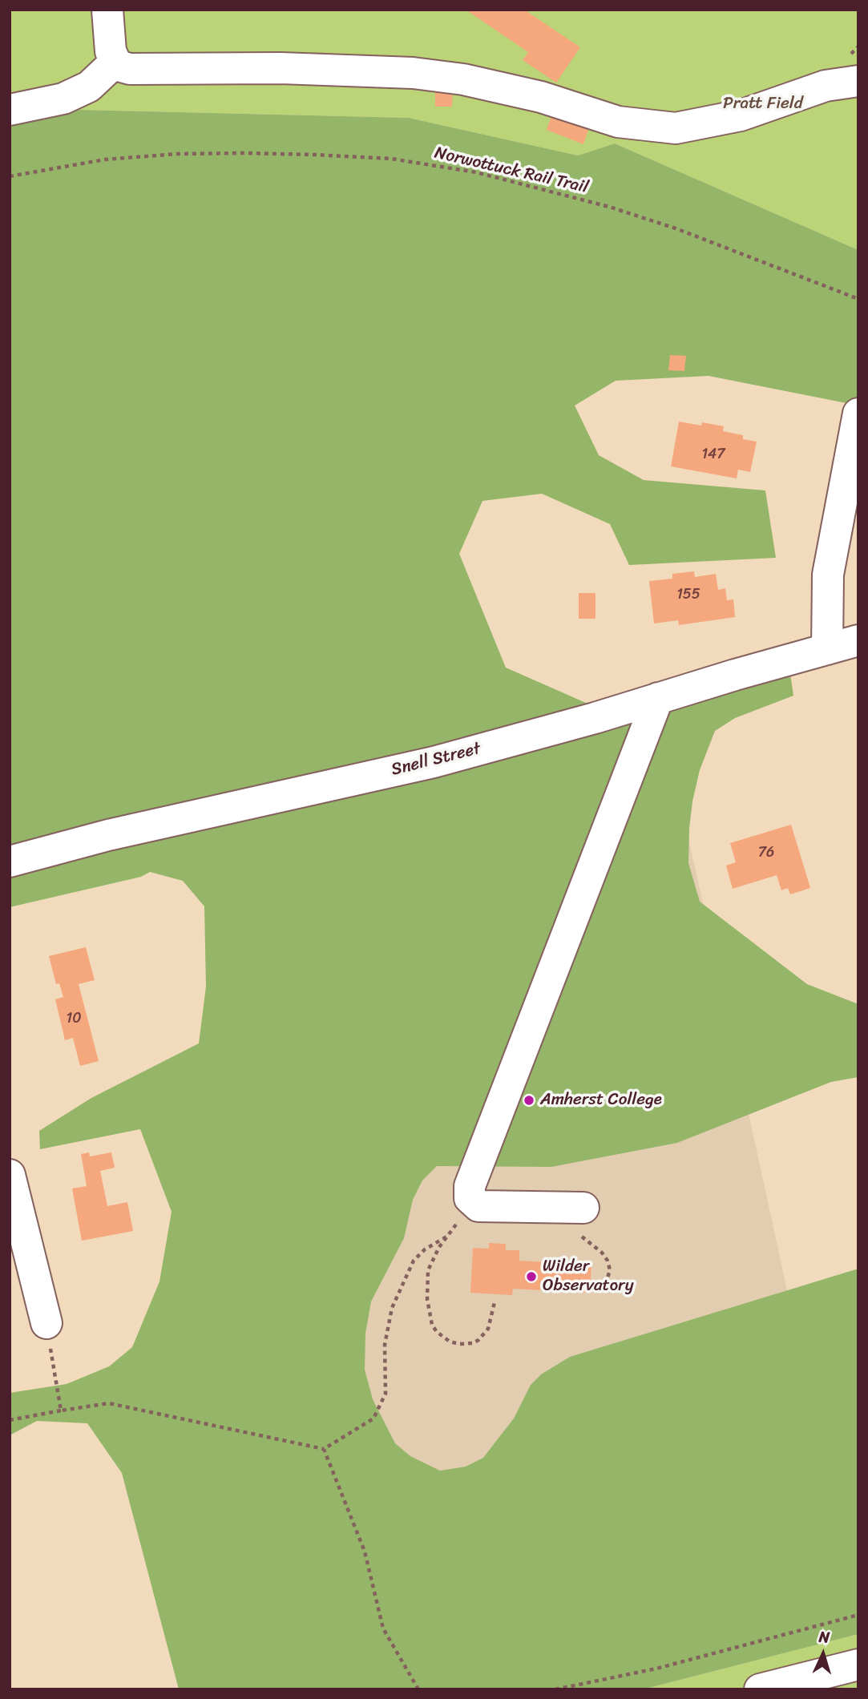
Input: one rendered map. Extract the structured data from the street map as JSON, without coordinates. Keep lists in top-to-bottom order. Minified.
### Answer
{"streets":{"street":["Snell Street"],"path":["Norwottuck Rail Trail"]},"parks":["Pratt Field"],"places":["Amherst College","Wilder Observatory"],"house_numbers":["147","155","76","10"],"north":"top"}
